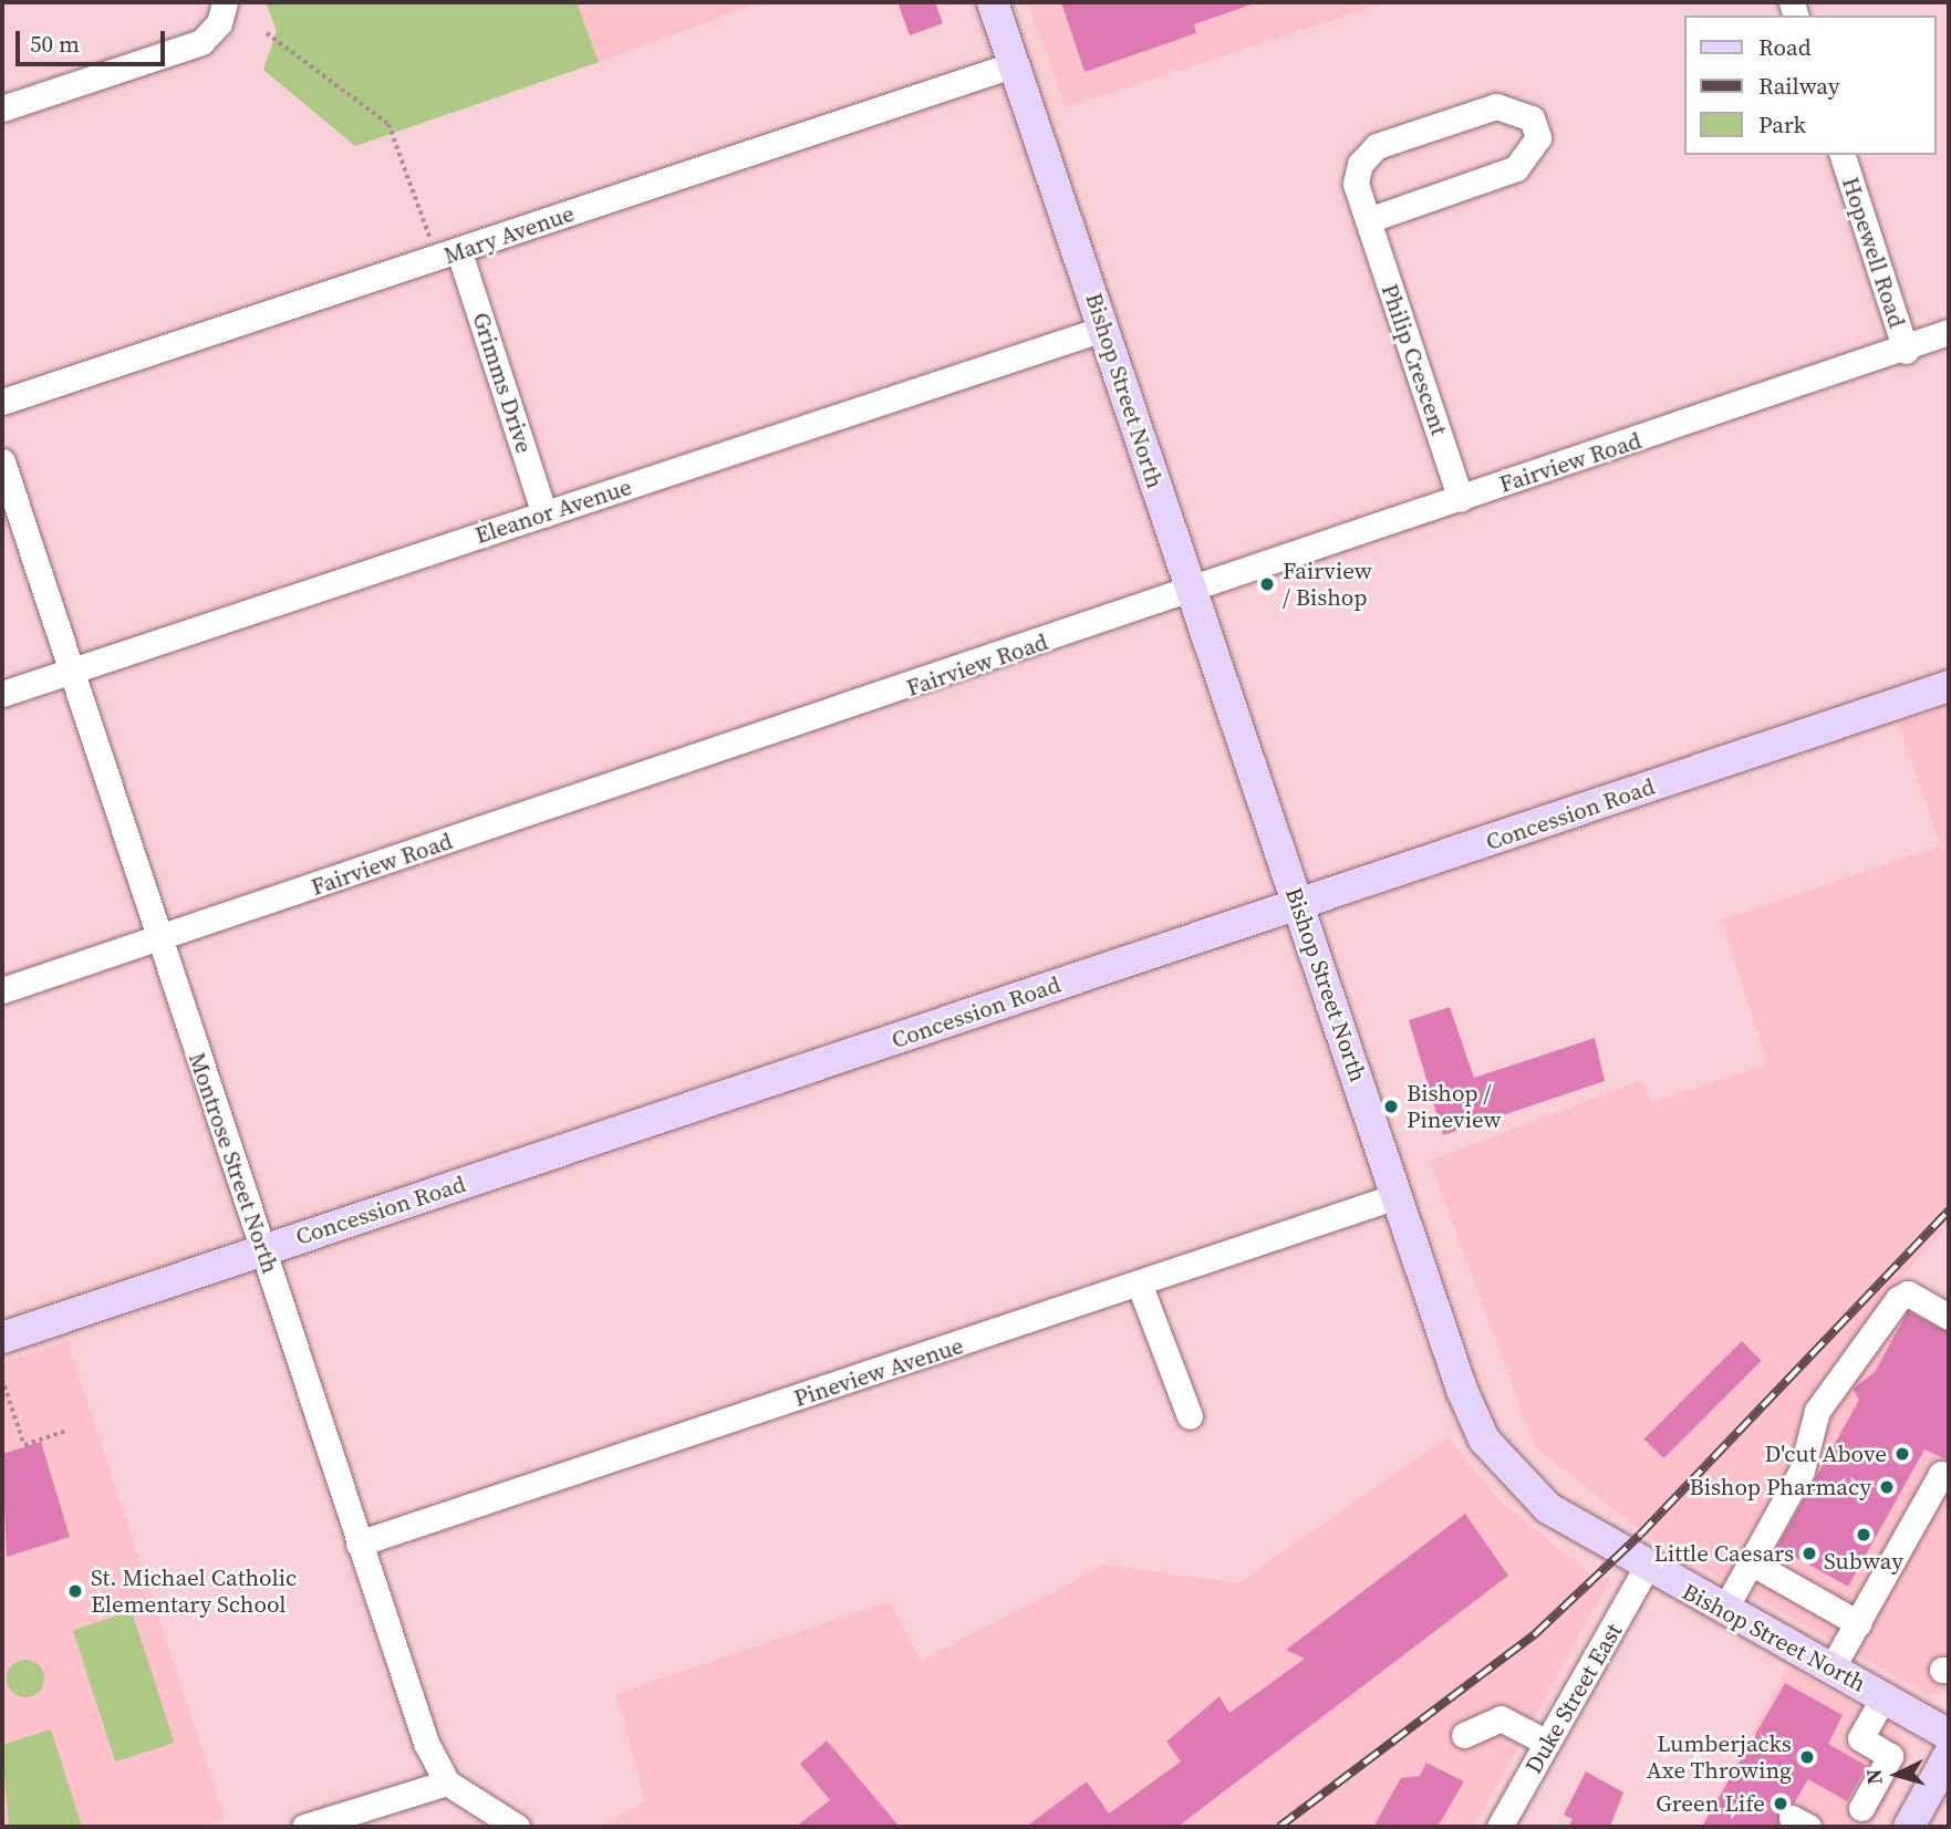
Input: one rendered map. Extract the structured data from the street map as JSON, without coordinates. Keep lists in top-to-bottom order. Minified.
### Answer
{"streets":{"main road":["Bishop Street North","Concession Road"],"street":["Mary Avenue","Hopewell Road","Philip Crescent","Grimms Drive","Fairview Road","Eleanor Avenue","Montrose Street North","Pineview Avenue","Duke Street East"]},"crossings":[["Mary Avenue","Grimms Drive"],["Mary Avenue","Bishop Street North"],["Hopewell Road","Fairview Road"],["Philip Crescent","Fairview Road"],["Grimms Drive","Eleanor Avenue"],["Bishop Street North","Fairview Road"],["Bishop Street North","Eleanor Avenue"],["Bishop Street North","Concession Road"],["Bishop Street North","Pineview Avenue"],["Bishop Street North","Duke Street East"],["Fairview Road","Montrose Street North"],["Eleanor Avenue","Montrose Street North"],["Concession Road","Montrose Street North"],["Montrose Street North","Pineview Avenue"]],"places":["Fairview / Bishop","Bishop / Pineview","D'cut Above","Bishop Pharmacy","Subway","Little Caesars","St. Michael Catholic Elementary School","Lumberjacks Axe Throwing","Green Life"],"legend":["Road","Railway","Park"],"scale_bar":"50 m","north":"left"}
